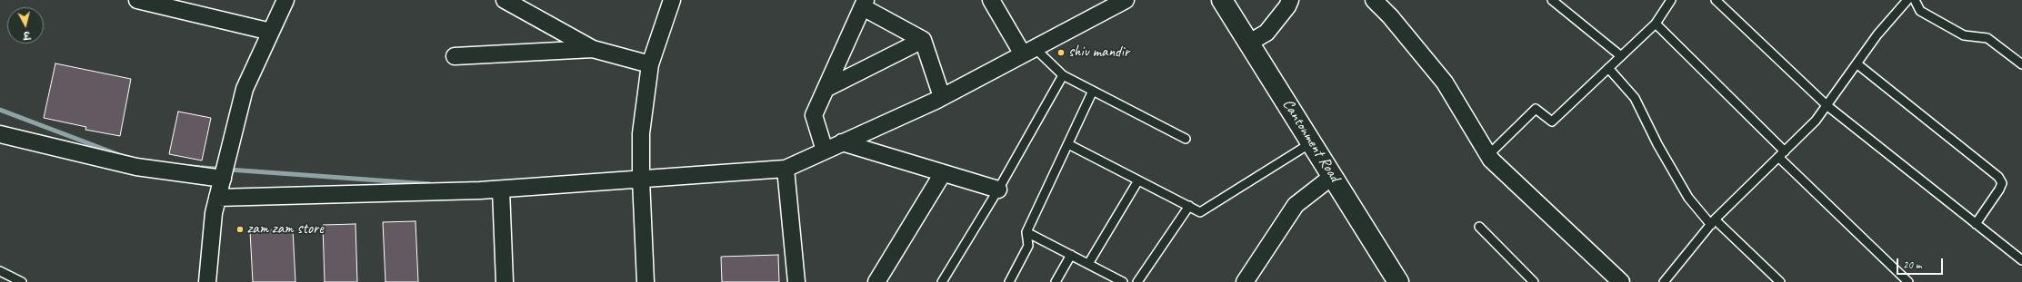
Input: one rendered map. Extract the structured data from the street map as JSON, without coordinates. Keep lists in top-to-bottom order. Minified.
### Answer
{"streets":{"street":["Cantonment Road"]},"places":["shiv mandir","zam zam store"],"scale_bar":"20 m","north":"bottom"}
